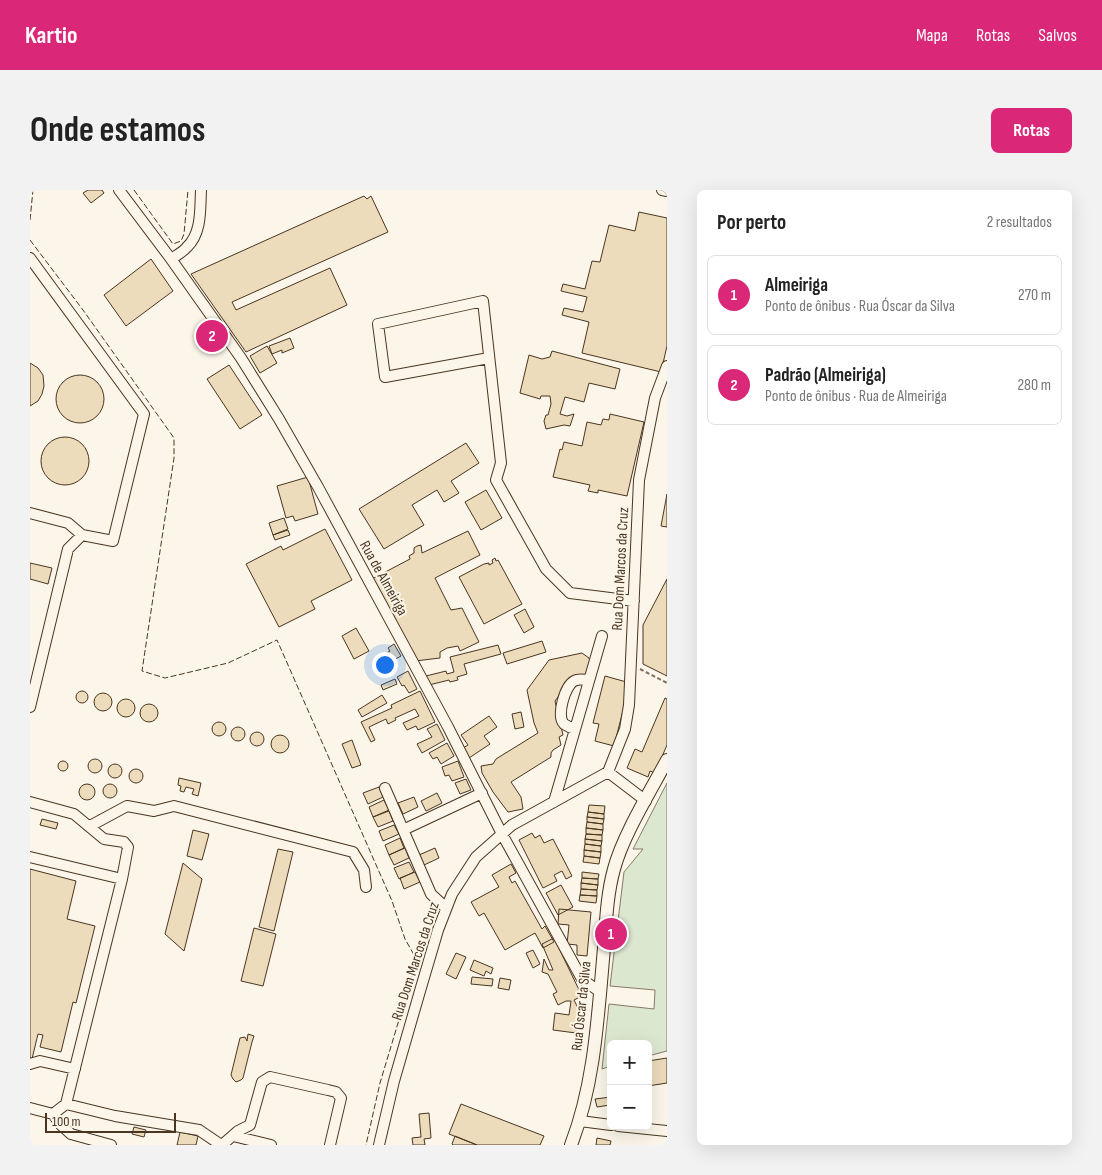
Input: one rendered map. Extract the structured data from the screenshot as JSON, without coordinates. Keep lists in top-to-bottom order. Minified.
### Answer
{"streets":{"main road":["Rua Óscar da Silva"],"street":["Rua Dom Marcos da Cruz","Rua de Almeiriga"]},"crossings":[["Rua Dom Marcos da Cruz","Rua de Almeiriga"],["Rua de Almeiriga","Rua Óscar da Silva"]],"scale_bar":"100 m","page":{"header":"Kartio","nav":["Mapa","Rotas","Salvos"],"buttons":"Rotas","title":"Onde estamos","heading":["Por perto","2 resultados"],"list":[{"mark":"1","name":"Almeiriga","note":"Ponto de ônibus · Rua Óscar da Silva","value":"270 m"},{"mark":"2","name":"Padrão (Almeiriga)","note":"Ponto de ônibus · Rua de Almeiriga","value":"280 m"}],"pins":["2","1"],"map_buttons":["+","−"],"scale":"100 m"}}
